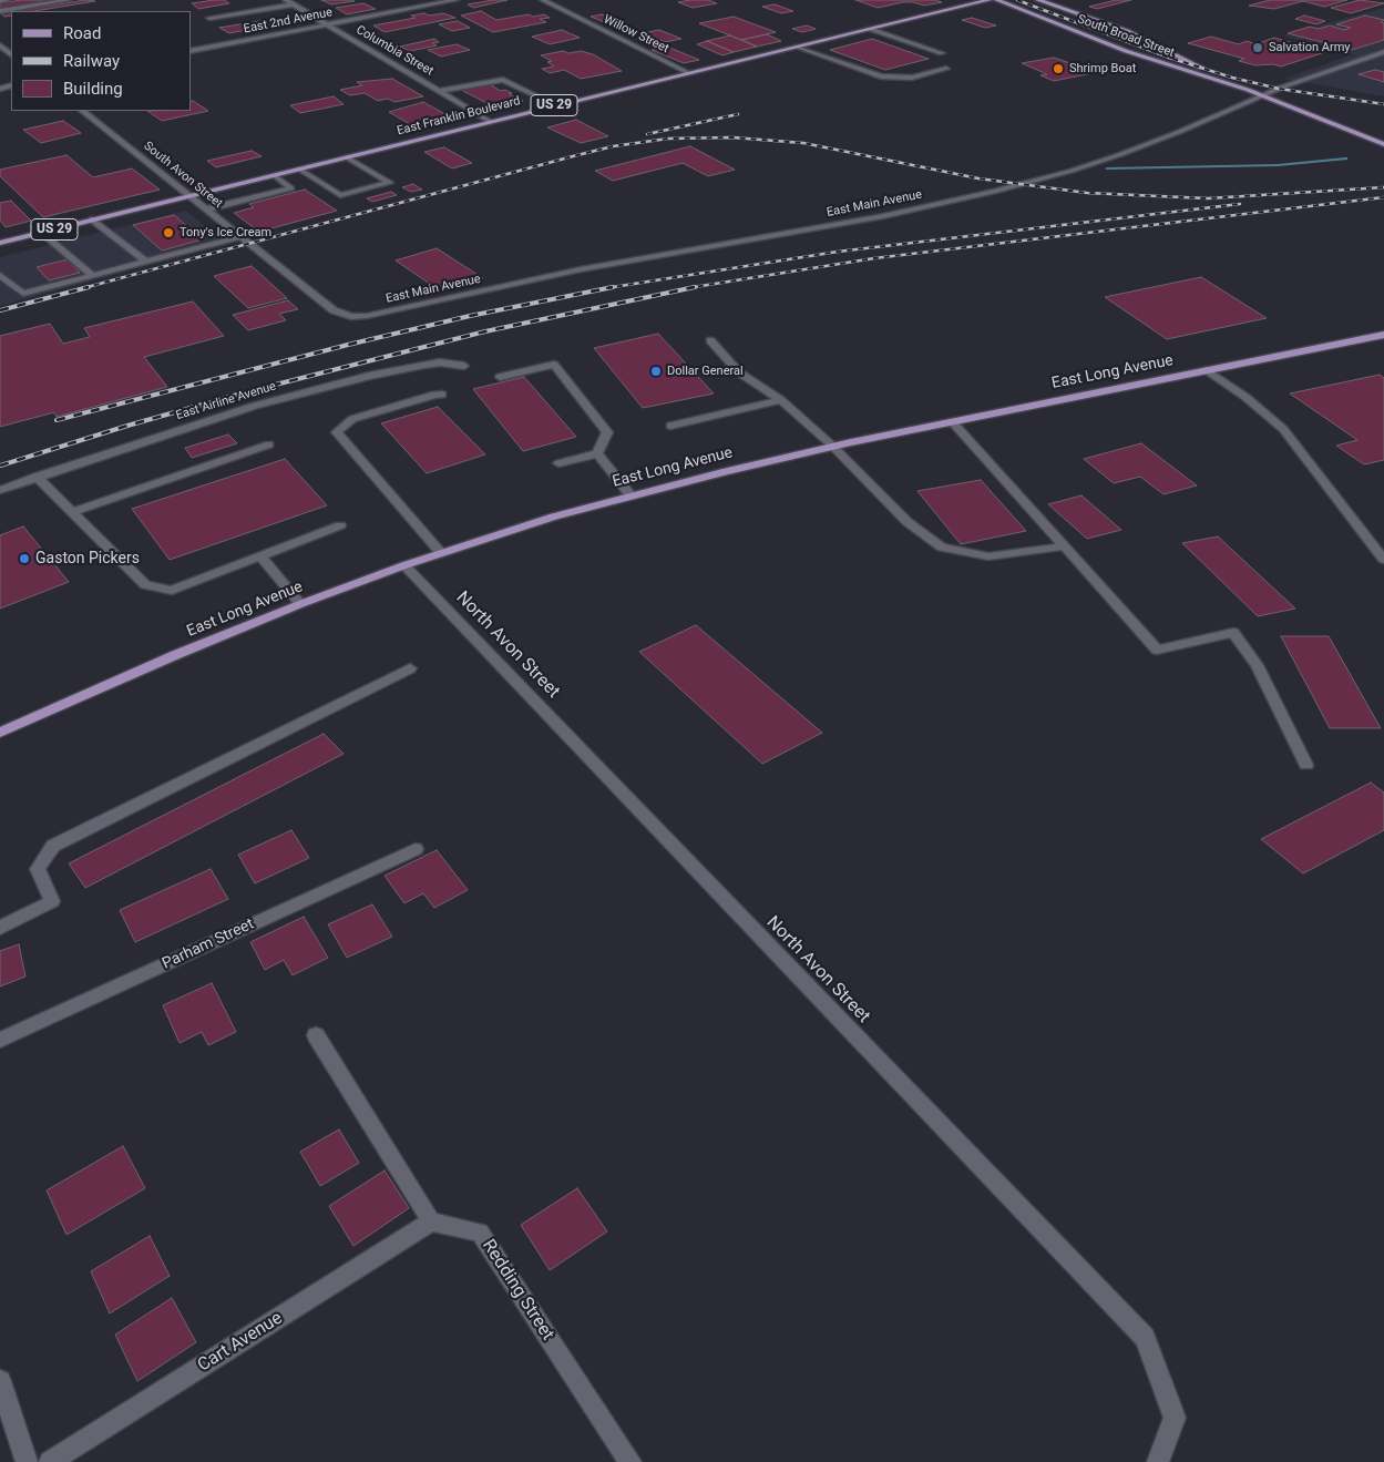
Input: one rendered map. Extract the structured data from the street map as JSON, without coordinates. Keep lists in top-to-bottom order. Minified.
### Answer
{"streets":{"main road":["South Broad Street","US 29","East Franklin Boulevard","East Long Avenue"],"street":["East 2nd Avenue","Willow Street","Columbia Street","South Avon Street","East Main Avenue","East Airline Avenue","North Avon Street","Parham Street","Redding Street","Cart Avenue"]},"crossings":[["East 2nd Avenue","Columbia Street"],["Willow Street","East Franklin Boulevard"],["South Broad Street","East Main Avenue"],["Columbia Street","East Franklin Boulevard"],["East Franklin Boulevard","South Avon Street"],["South Avon Street","East Main Avenue"],["East Long Avenue","North Avon Street"],["Redding Street","Cart Avenue"]],"places":["Salvation Army","Shrimp Boat","Tony's Ice Cream","Dollar General","Gaston Pickers"],"legend":["Road","Railway","Building"]}
